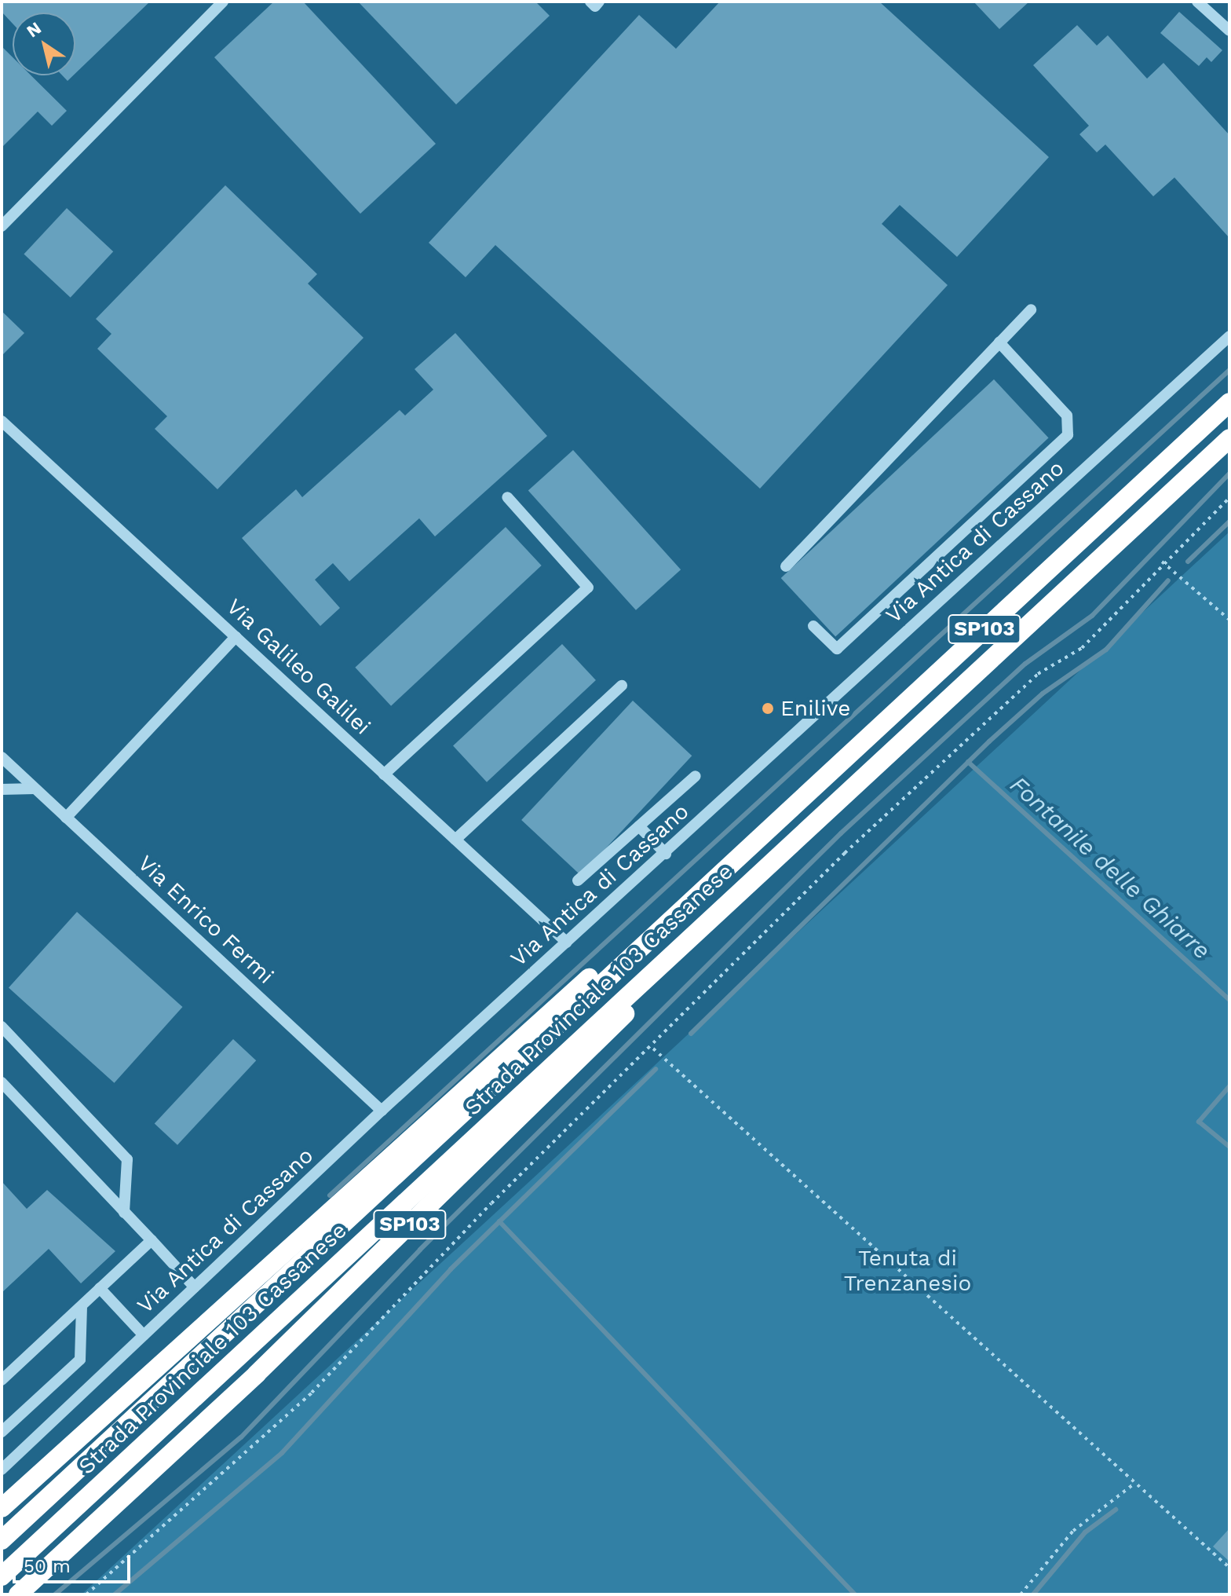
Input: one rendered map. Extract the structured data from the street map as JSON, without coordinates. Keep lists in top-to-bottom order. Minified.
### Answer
{"streets":{"highway":["SP103","Strada Provinciale 103 Cassanese"],"street":["Via Antica di Cassano","Via Galileo Galilei","Via Enrico Fermi"]},"crossings":[["Via Antica di Cassano","Via Galileo Galilei"],["Via Antica di Cassano","Via Enrico Fermi"],["SP103","Strada Provinciale 103 Cassanese"]],"water":["Fontanile delle Ghiarre"],"parks":["Tenuta di Trenzanesio"],"places":["Enilive"],"scale_bar":"50 m","north":"top left"}
